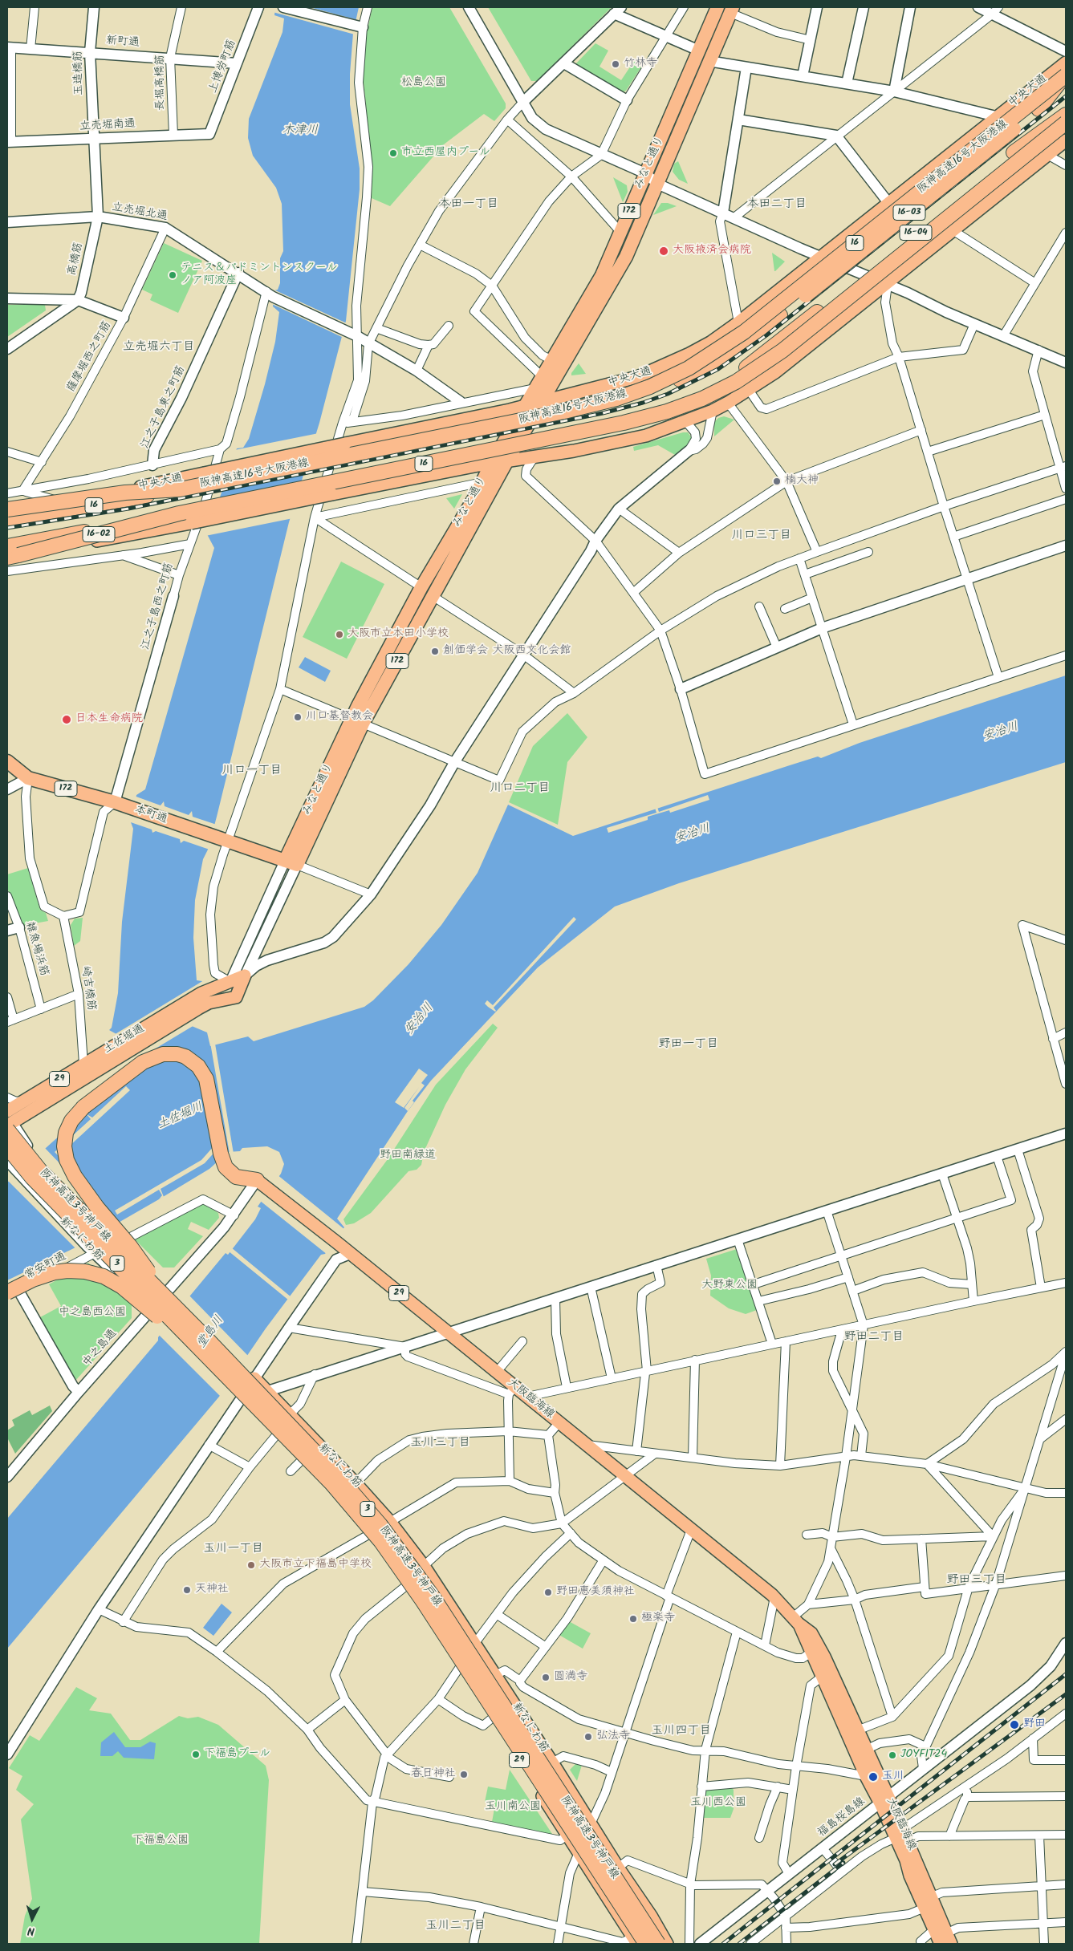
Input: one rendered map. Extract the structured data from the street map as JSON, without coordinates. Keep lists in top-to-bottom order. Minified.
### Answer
{"streets":{"highway":["阪神高速16号大阪港線","みなと通り","172","16-03","16-04","16","16-02","本町通","阪神高速3号神戸線","3"],"main road":["中央大通","土佐堀通","29","新なにわ筋","大阪臨海線"],"street":["新町通","上博労町筋","玉造橋筋","長堀高橋筋","立売堀南通","立売堀北通","高橋筋","薩摩堀西之町筋","江之子島東之町筋","江之子島西之町筋","雑魚場浜筋","崎吉橋筋","常安町通","中之島通","福島桜島線"]},"crossings":[["新町通","上博労町筋"],["新町通","玉造橋筋"],["新町通","長堀高橋筋"],["上博労町筋","立売堀南通"],["玉造橋筋","立売堀南通"],["玉造橋筋","高橋筋"],["長堀高橋筋","立売堀南通"],["中央大通","みなと通り"],["中央大通","16"],["立売堀南通","高橋筋"],["阪神高速16号大阪港線","16-03"],["阪神高速16号大阪港線","16-04"],["阪神高速16号大阪港線","16"],["阪神高速16号大阪港線","16-02"],["みなと通り","本町通"],["みなと通り","土佐堀通"],["立売堀北通","高橋筋"],["立売堀北通","薩摩堀西之町筋"],["立売堀北通","江之子島東之町筋"],["立売堀北通","江之子島西之町筋"],["江之子島西之町筋","本町通"],["江之子島西之町筋","崎吉橋筋"],["崎吉橋筋","土佐堀通"],["土佐堀通","阪神高速3号神戸線"],["土佐堀通","新なにわ筋"],["阪神高速3号神戸線","新なにわ筋"],["阪神高速3号神戸線","3"],["阪神高速3号神戸線","中之島通"],["新なにわ筋","3"],["新なにわ筋","常安町通"],["新なにわ筋","中之島通"],["3","常安町通"],["3","中之島通"],["3","大阪臨海線"],["中之島通","大阪臨海線"],["大阪臨海線","福島桜島線"]],"districts":["本田一丁目","本田二丁目","立売堀六丁目","川口三丁目","川口一丁目","川口二丁目","野田一丁目","野田二丁目","玉川三丁目","玉川一丁目","野田三丁目","玉川四丁目","玉川二丁目"],"water":["木津川","安治川","土佐堀川","堂島川"],"parks":["松島公園","野田南緑道","大野東公園","中之島西公園","玉川西公園","玉川南公園","下福島公園"],"places":["竹林寺","市立西屋内プール","大阪掖済会病院","テニス＆バドミントンスクール ノア阿波座","楠大神","大阪市立本田小学校","創価学会 大阪西文化会館","川口基督教会","日本生命病院","大阪市立下福島中学校","天神社","野田恵美須神社","極楽寺","圓満寺","野田","弘法寺","下福島プール","JOYFIT24","春日神社","玉川"],"north":"bottom"}
